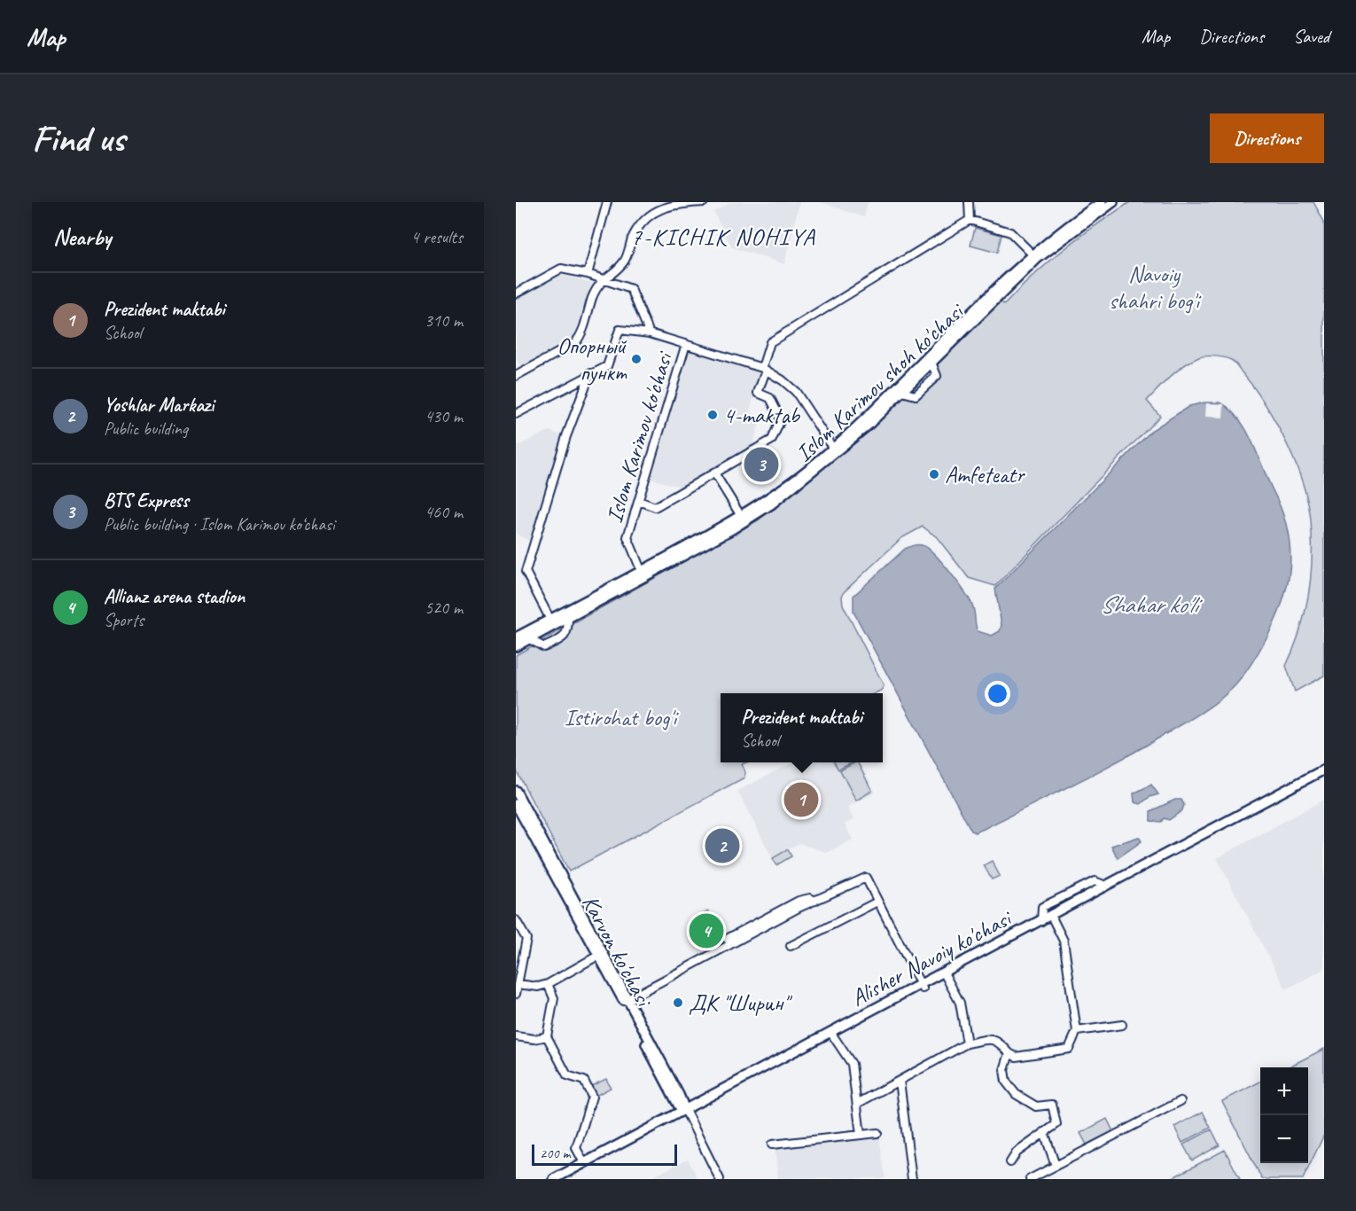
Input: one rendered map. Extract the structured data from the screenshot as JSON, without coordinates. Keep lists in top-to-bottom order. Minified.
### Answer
{"streets":{"main road":["Islom Karimov shoh ko'chasi","Karvon ko'chasi","Alisher Navoiy ko'chasi"],"street":["Islom Karimov ko'chasi"]},"crossings":[["Islom Karimov shoh ko'chasi","Islom Karimov ko'chasi"],["Karvon ko'chasi","Alisher Navoiy ko'chasi"]],"districts":["7-KICHIK NOHIYA"],"water":["Shahar ko'li"],"parks":["Navoiy shahri bog'i","Istirohat bog'i"],"places":["Опорный пункт","4-maktab","Amfeteatr","ДК \"Ширин\""],"scale_bar":"200 m","page":{"header":"Map","nav":["Map","Directions","Saved"],"buttons":"Directions","title":"Find us","heading":["Nearby","4 results"],"list":[{"mark":"1","name":"Prezident maktabi","note":"School","value":"310 m"},{"mark":"2","name":"Yoshlar Markazi","note":"Public building","value":"430 m"},{"mark":"3","name":"BTS Express","note":"Public building · Islom Karimov ko‘chasi","value":"460 m"},{"mark":"4","name":"Allianz arena stadion","note":"Sports","value":"520 m"}],"pins":["3","1","2","4"],"popup":["Prezident maktabi","School"],"map_buttons":["+","−"],"scale":"200 m"}}
